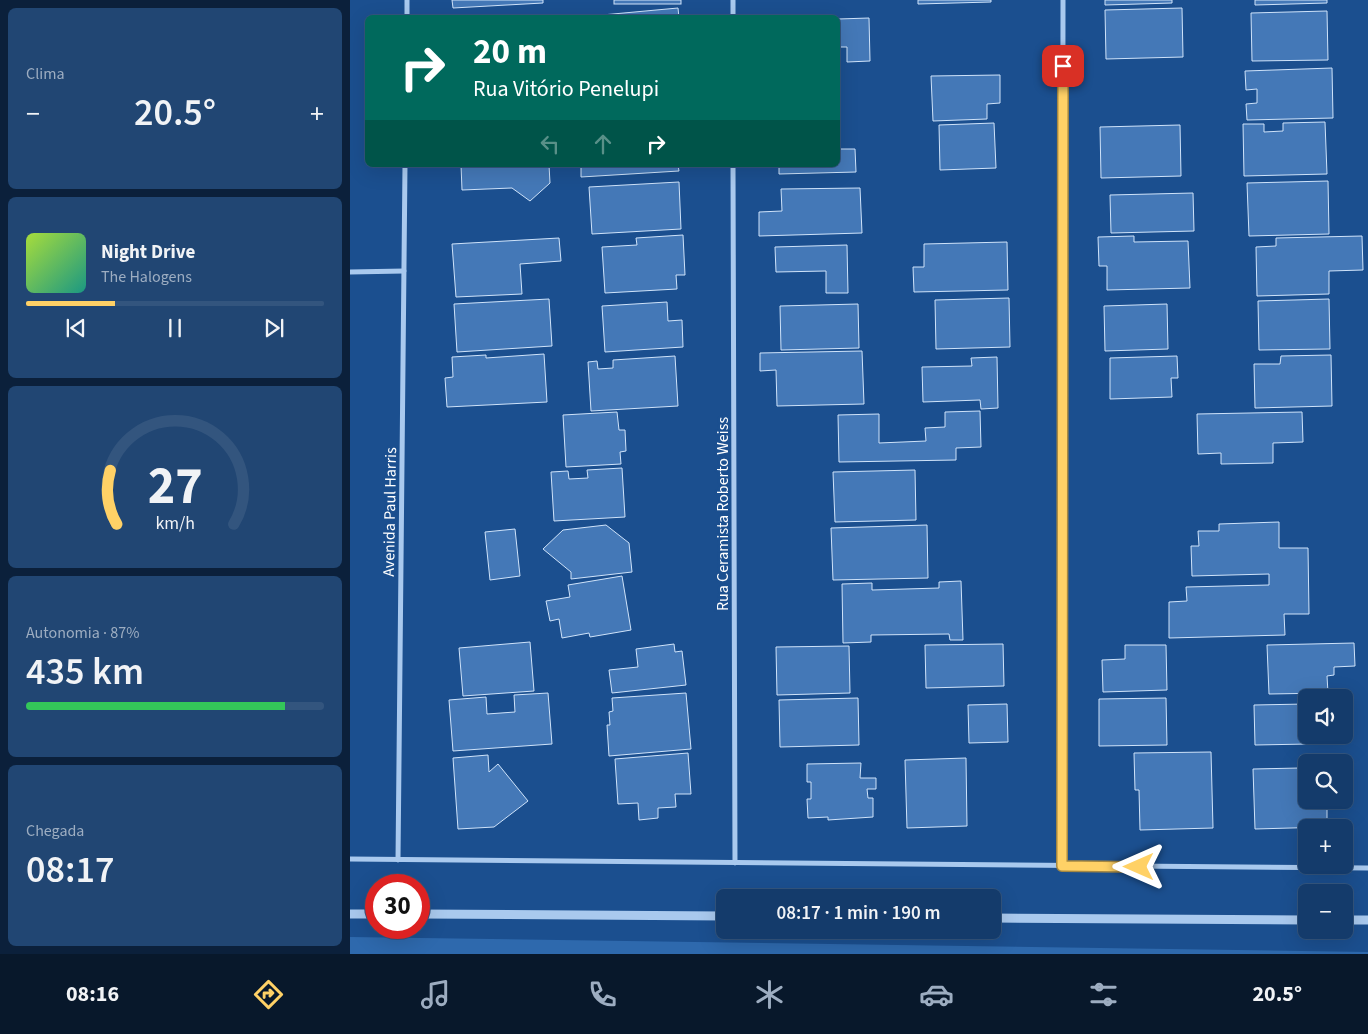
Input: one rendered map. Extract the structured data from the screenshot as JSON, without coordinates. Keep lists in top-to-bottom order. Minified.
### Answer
{"streets":{"street":["Avenida Paul Harris","Rua Ceramista Roberto Weiss"]},"page":{"tile":["Clima",["Autonomia · 87%","435 km"],["Chegada","08:17"]],"turn":["20 m","Rua Vitório Penelupi"],"heat":["−","20.5°","+"],"song":["Night Drive","The Halogens"],"map_buttons":["+","−"],"limit":"30","trip":"08:17 · 1 min · 190 m","tabs":["08:16","20.5°"],"gauge":["27","km/h"]}}
